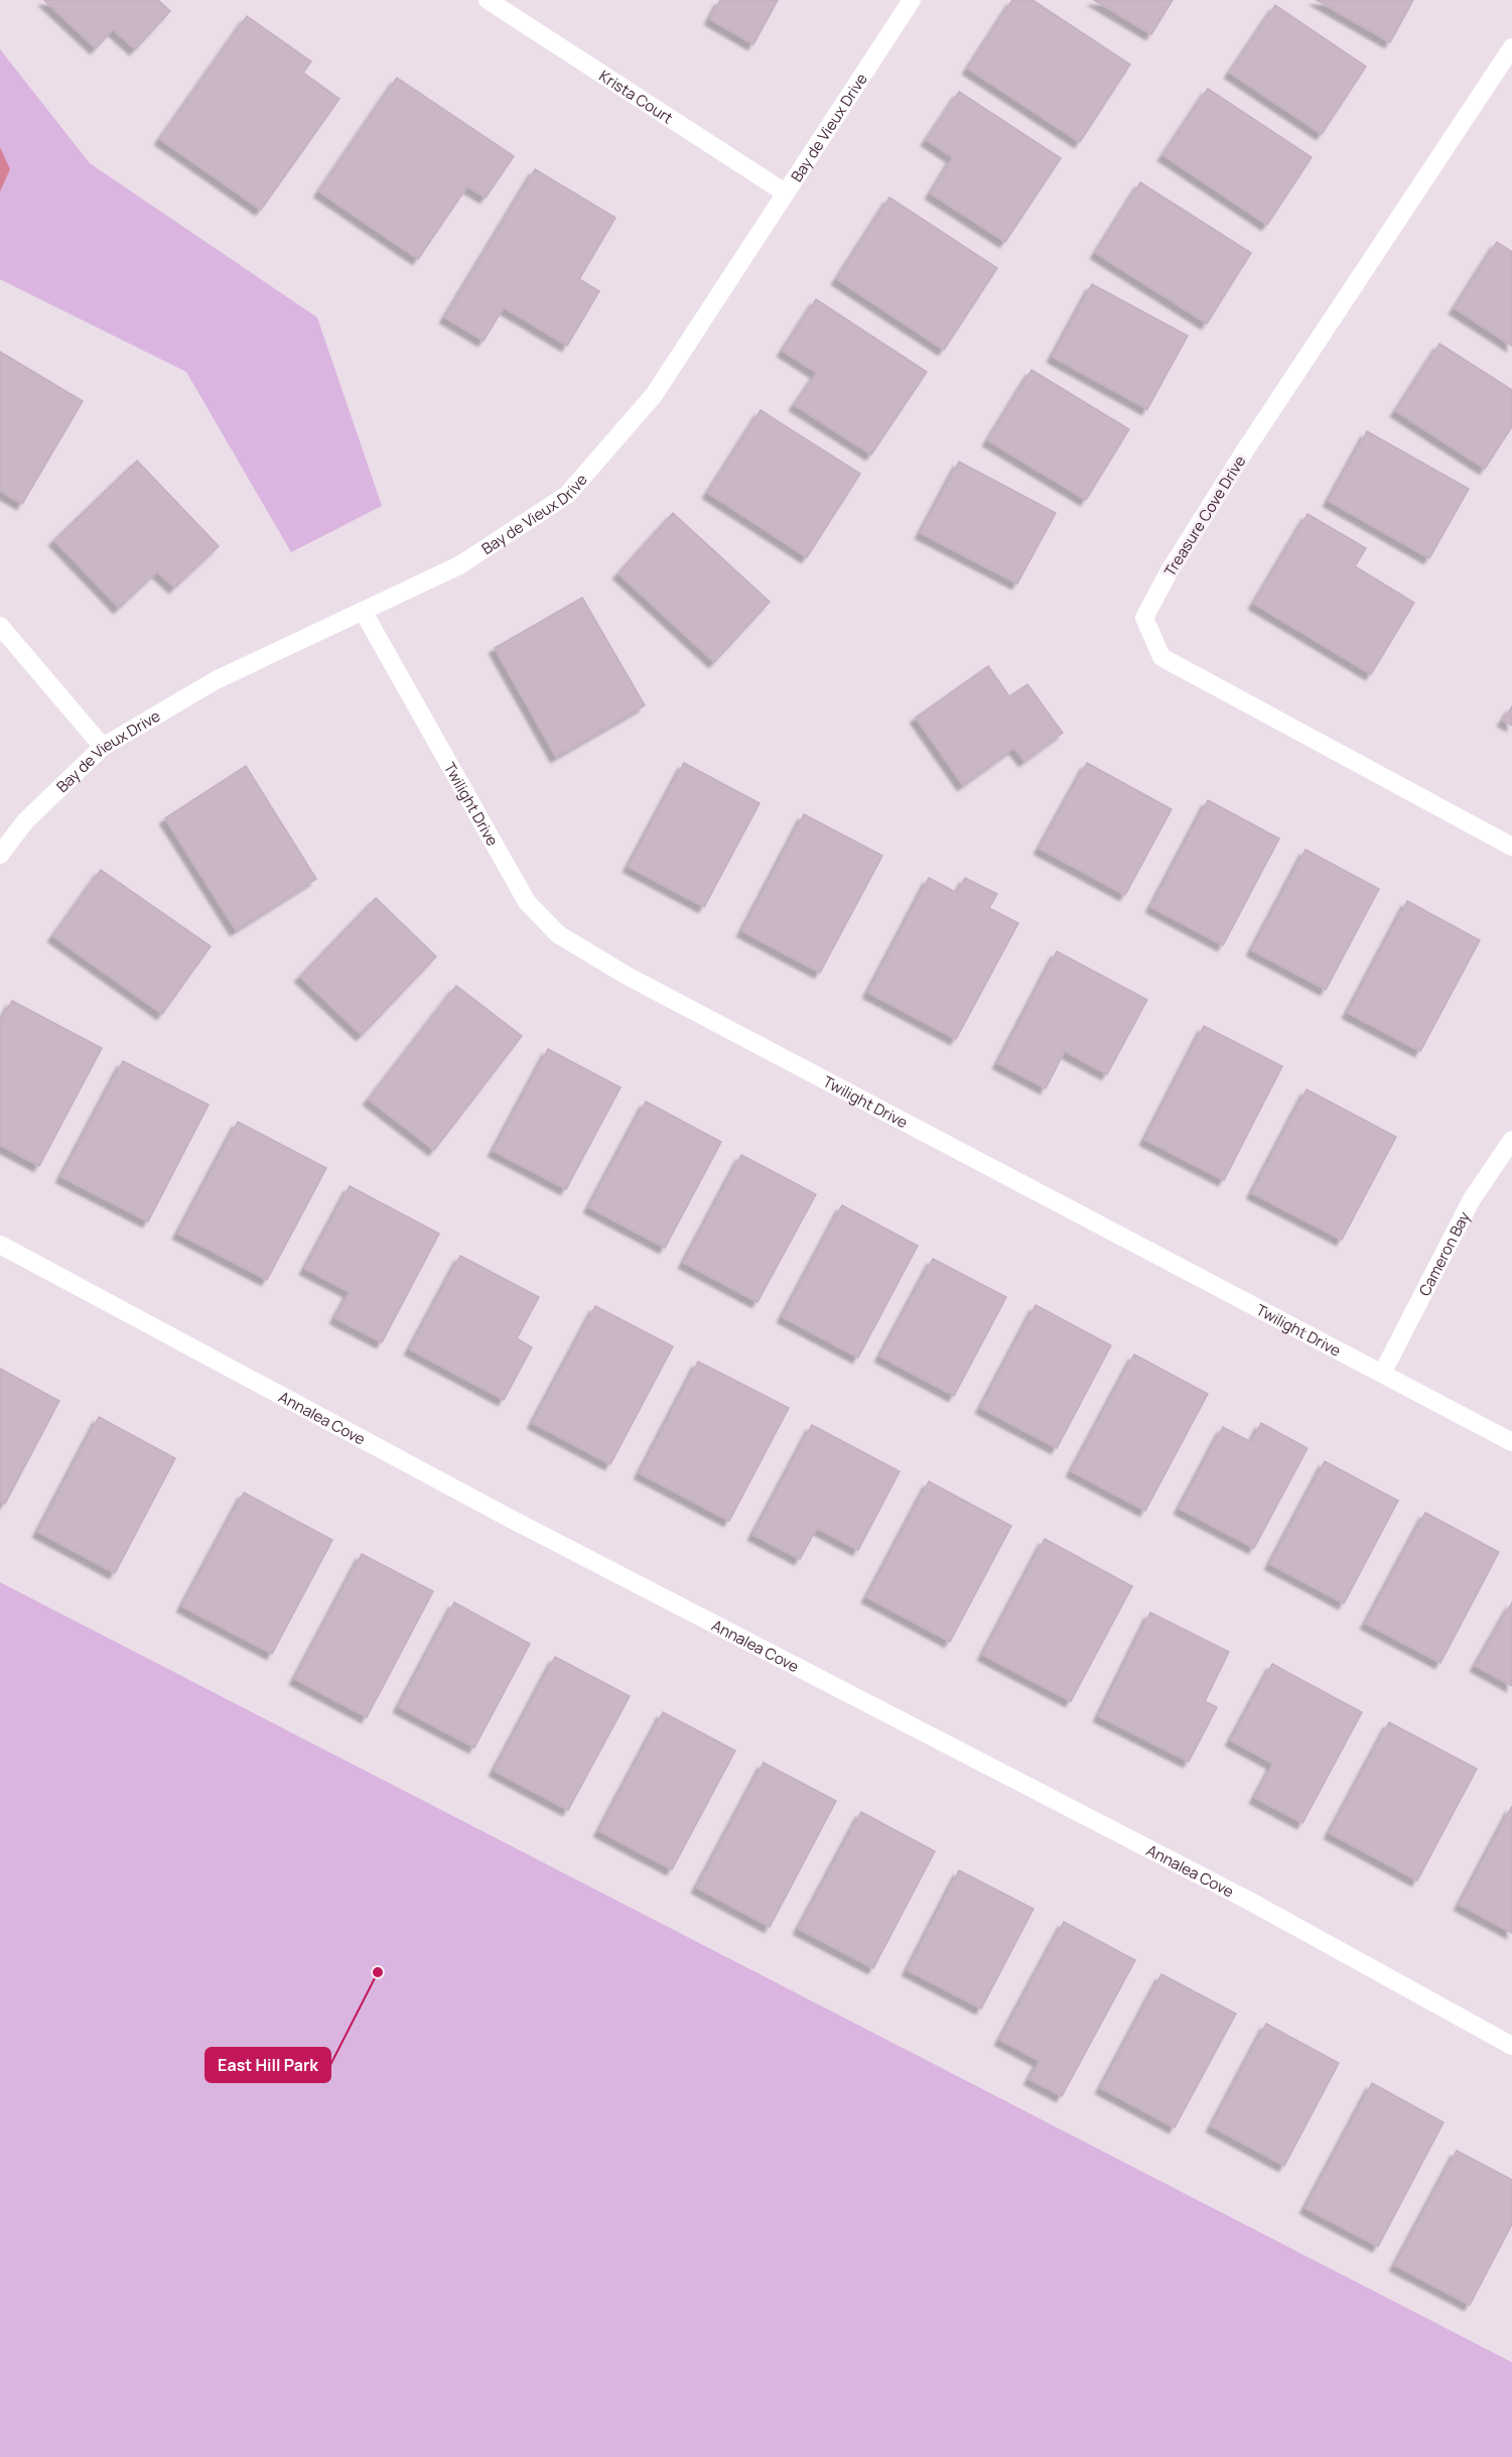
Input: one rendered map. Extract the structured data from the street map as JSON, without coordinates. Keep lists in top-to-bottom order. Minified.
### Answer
{"streets":{"street":["Krista Court","Bay de Vieux Drive","Treasure Cove Drive","Twilight Drive","Cameron Bay","Annalea Cove"]},"crossings":[["Krista Court","Bay de Vieux Drive"],["Bay de Vieux Drive","Twilight Drive"],["Twilight Drive","Cameron Bay"]],"places":["East Hill Park"]}
